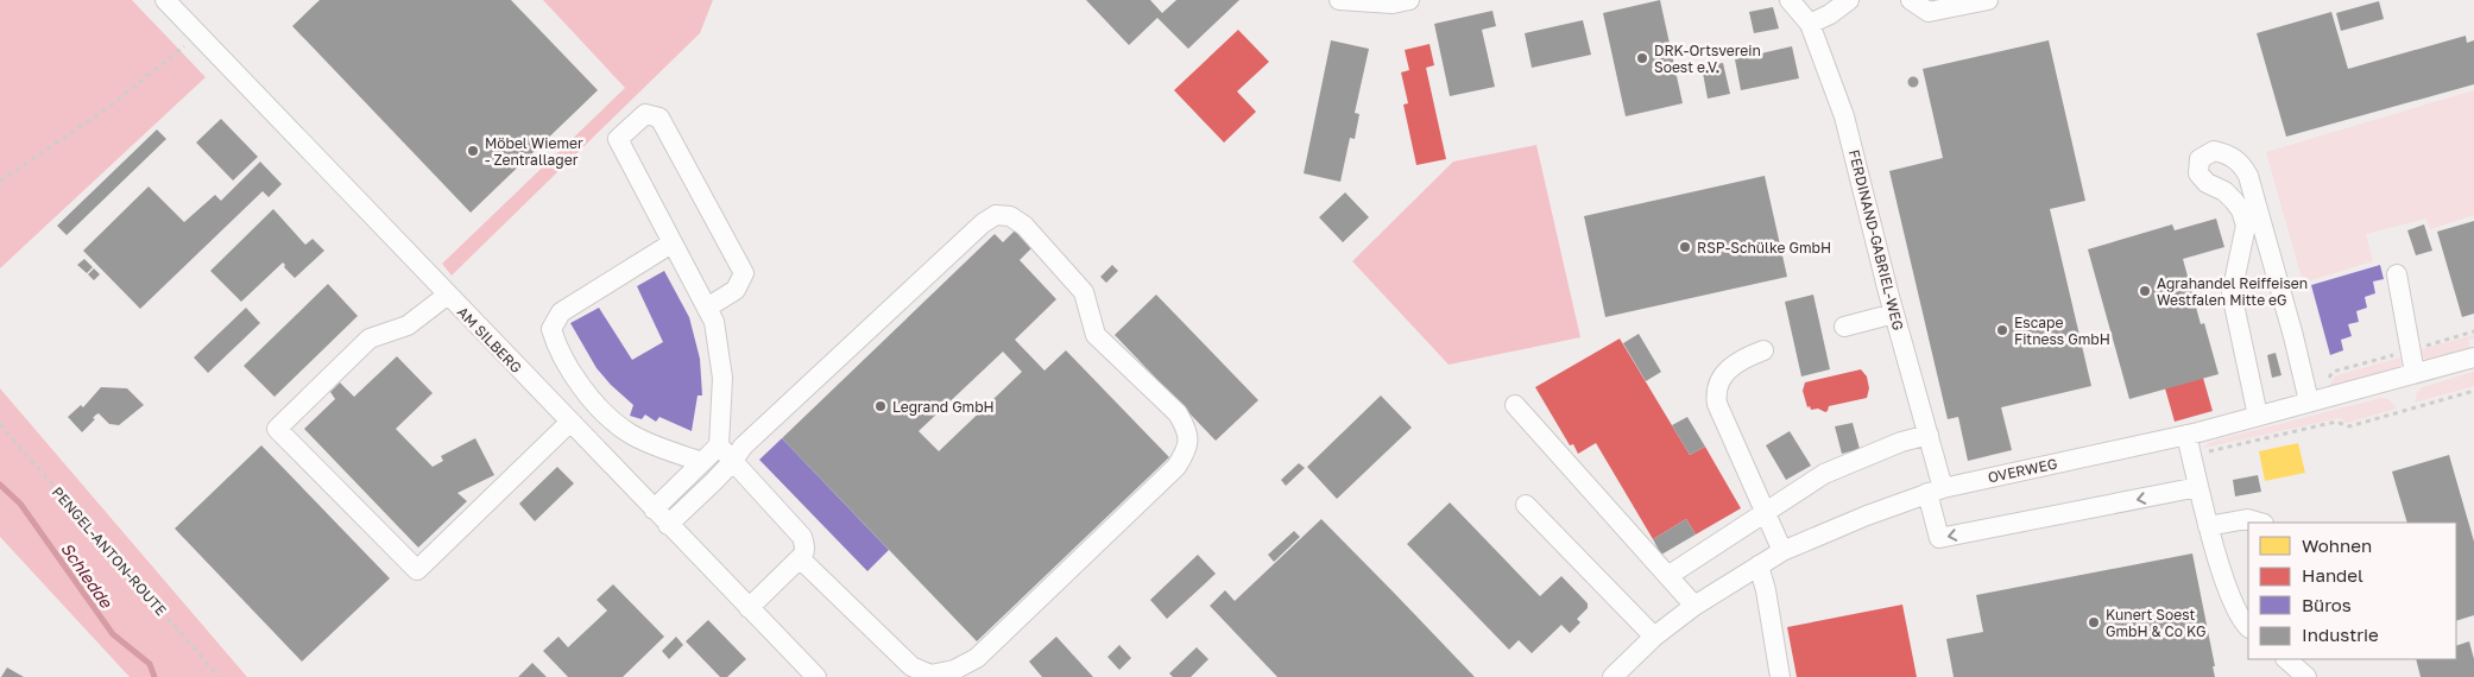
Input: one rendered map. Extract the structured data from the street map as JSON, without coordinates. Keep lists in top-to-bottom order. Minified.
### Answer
{"streets":{"street":["FERDINAND-GABRIEL-WEG","AM SILBERG","OVERWEG"],"path":["PENGEL-ANTON-ROUTE"]},"crossings":[["FERDINAND-GABRIEL-WEG","OVERWEG"]],"water":["Schledde"],"places":["DRK-Ortsverein Soest e.V.","Möbel Wiemer - Zentrallager","RSP-Schülke GmbH","Agrahandel Reiffeisen Westfalen Mitte eG","Escape Fitness GmbH","Legrand GmbH","Kunert Soest GmbH & Co KG"],"legend":["Wohnen","Handel","Büros","Industrie"]}
